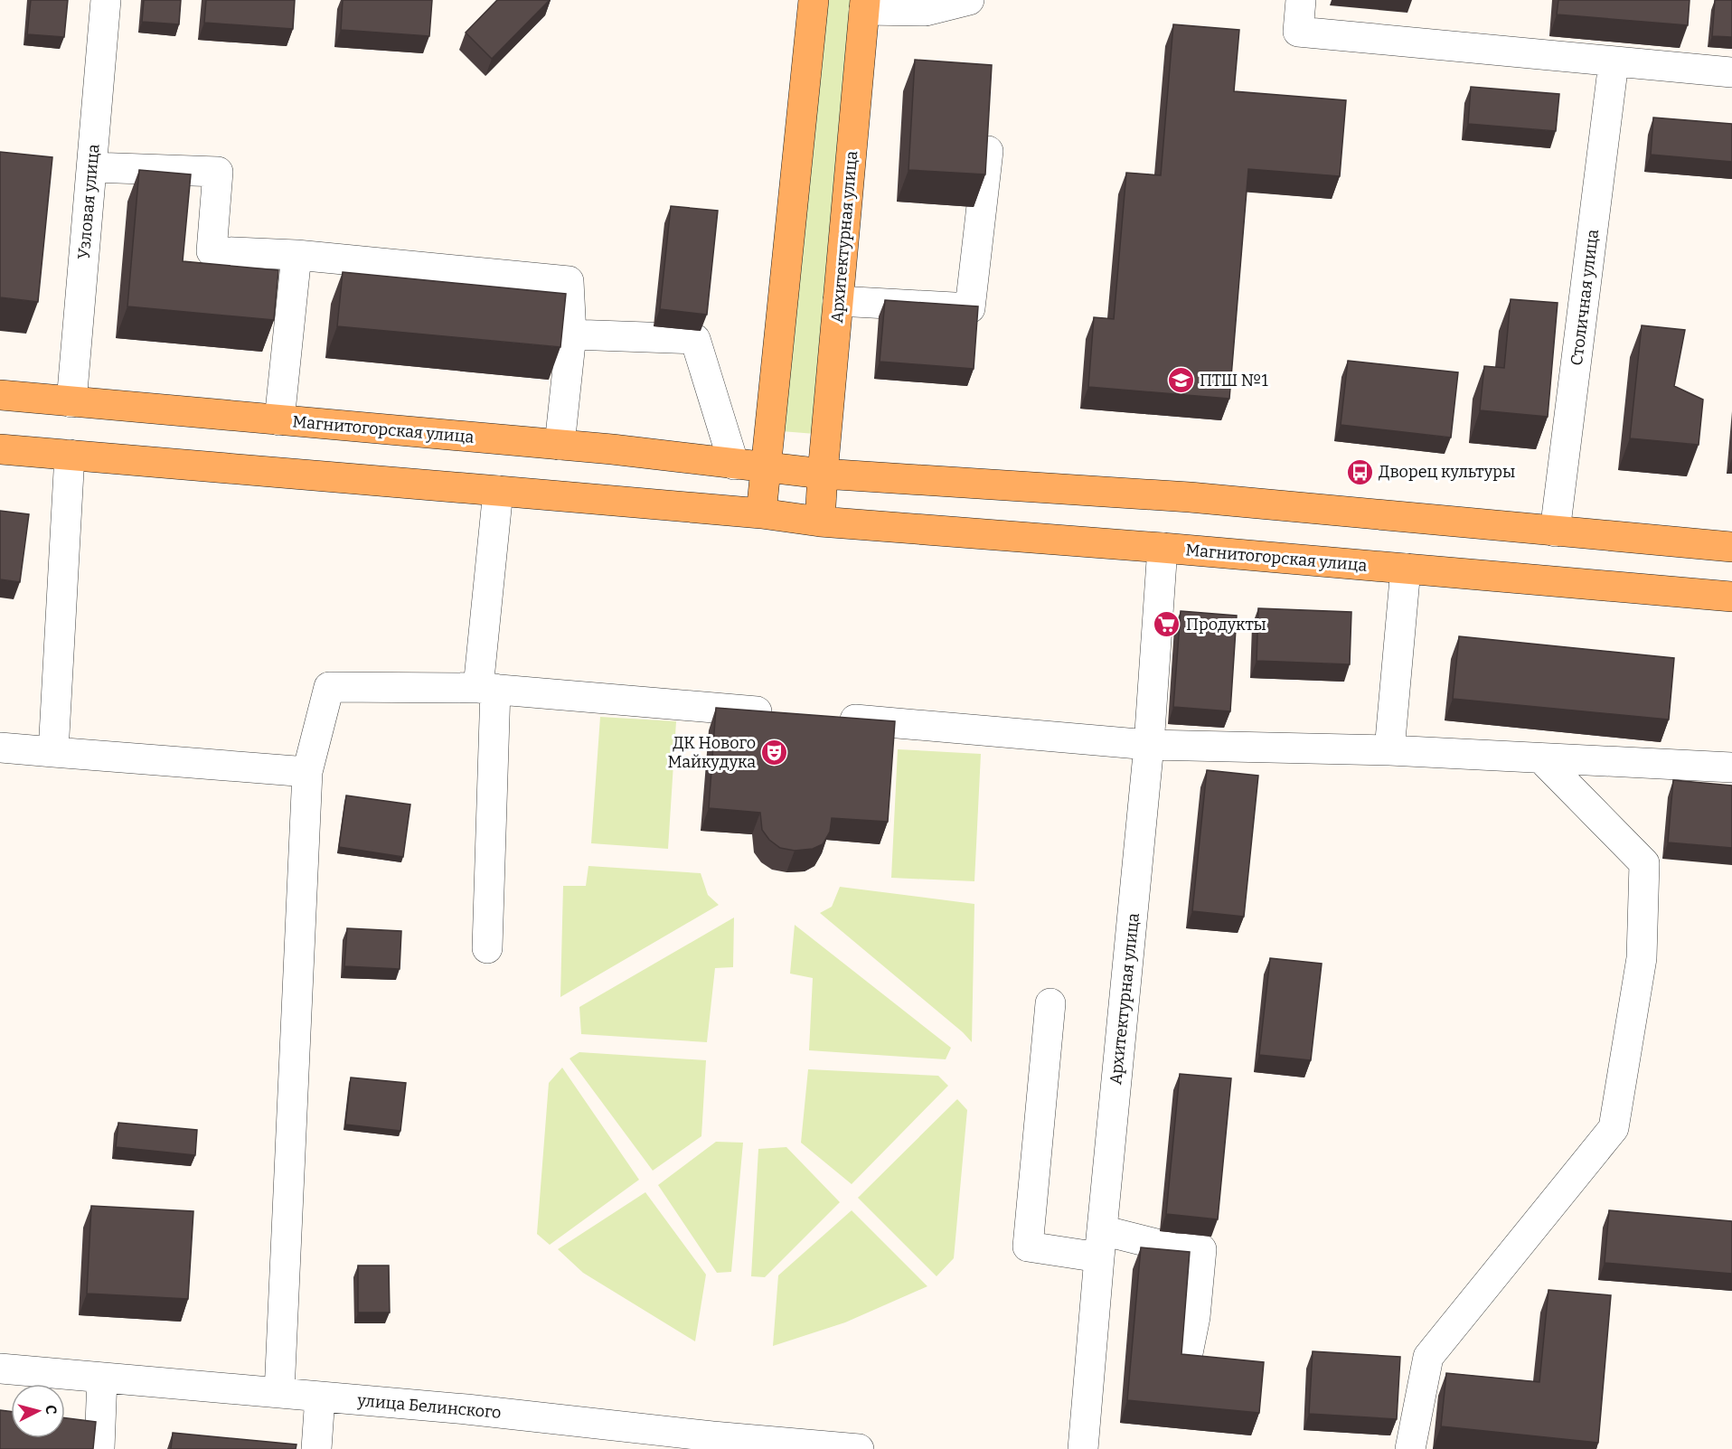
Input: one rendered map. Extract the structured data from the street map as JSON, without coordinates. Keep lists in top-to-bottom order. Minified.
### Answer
{"streets":{"main road":["Архитектурная улица","Магнитогорская улица"],"street":["Узловая улица","Столичная улица","улица Белинского"]},"crossings":[["Узловая улица","Магнитогорская улица"],["Архитектурная улица","Магнитогорская улица"],["Столичная улица","Магнитогорская улица"]],"places":{"school or university":["ПТШ №1"],"bus stop":["Дворец культуры"],"supermarket":["Продукты"],"theatre":["ДК Нового Майкудука"]},"north":"right"}
